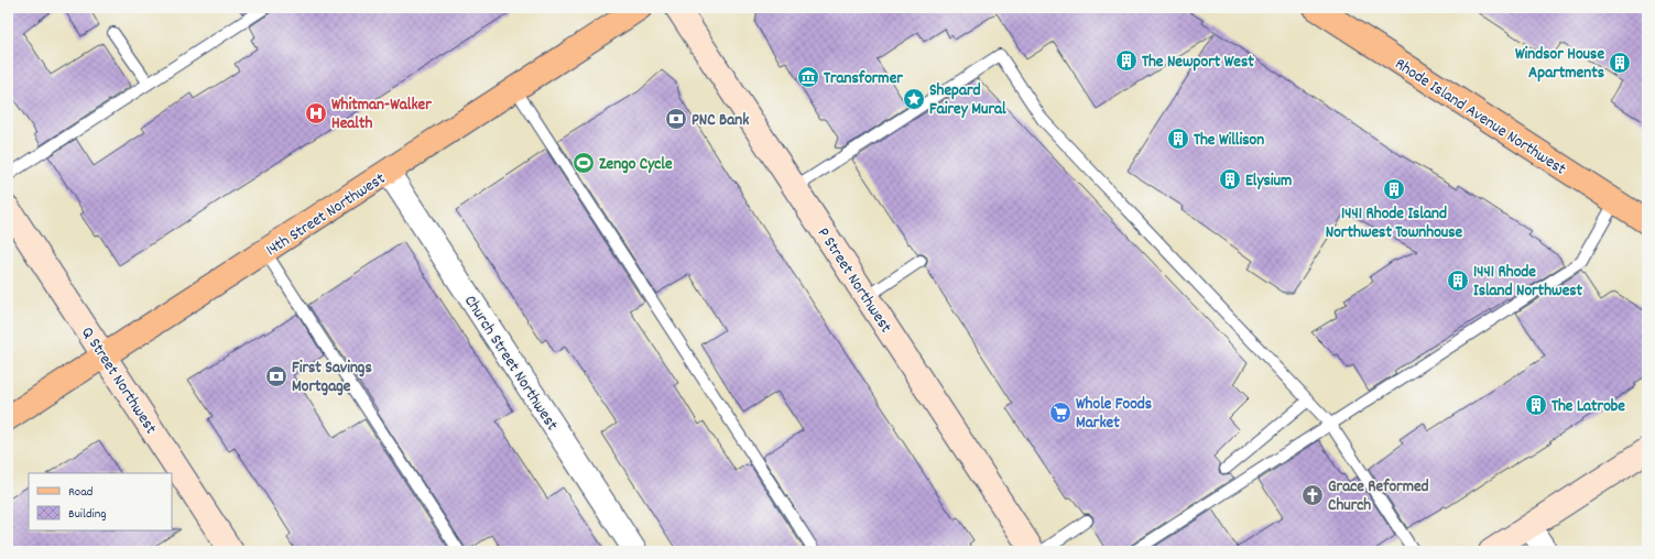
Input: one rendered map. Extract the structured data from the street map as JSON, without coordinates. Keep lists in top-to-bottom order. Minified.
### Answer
{"streets":{"main road":["Rhode Island Avenue Northwest","14th Street Northwest","P Street Northwest","Q Street Northwest"],"street":["Church Street Northwest"]},"crossings":[["14th Street Northwest","Church Street Northwest"],["14th Street Northwest","Q Street Northwest"]],"places":{"building":["The Newport West","Windsor House Apartments","The Willison","Elysium","1441 Rhode Island Northwest Townhouse","1441 Rhode Island Northwest","The Latrobe"],"museum":["Transformer"],"place":["Shepard Fairey Mural"],"hospital":["Whitman-Walker Health"],"bank":["PNC Bank","First Savings Mortgage"],"sports":["Zengo Cycle"],"supermarket":["Whole Foods Market"],"church":["Grace Reformed Church"]},"legend":["Road","Building"]}
